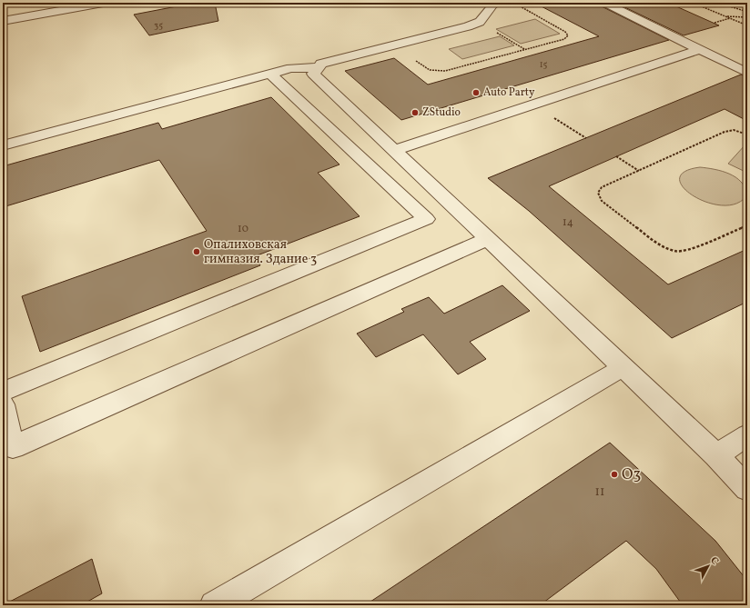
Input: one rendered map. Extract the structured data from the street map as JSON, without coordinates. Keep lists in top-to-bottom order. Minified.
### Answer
{"places":["Auto Party","ZStudio","Опалиховская гимназия. Здание 3","О3"],"house_numbers":["35","15","14","10","11"],"north":"top right"}
